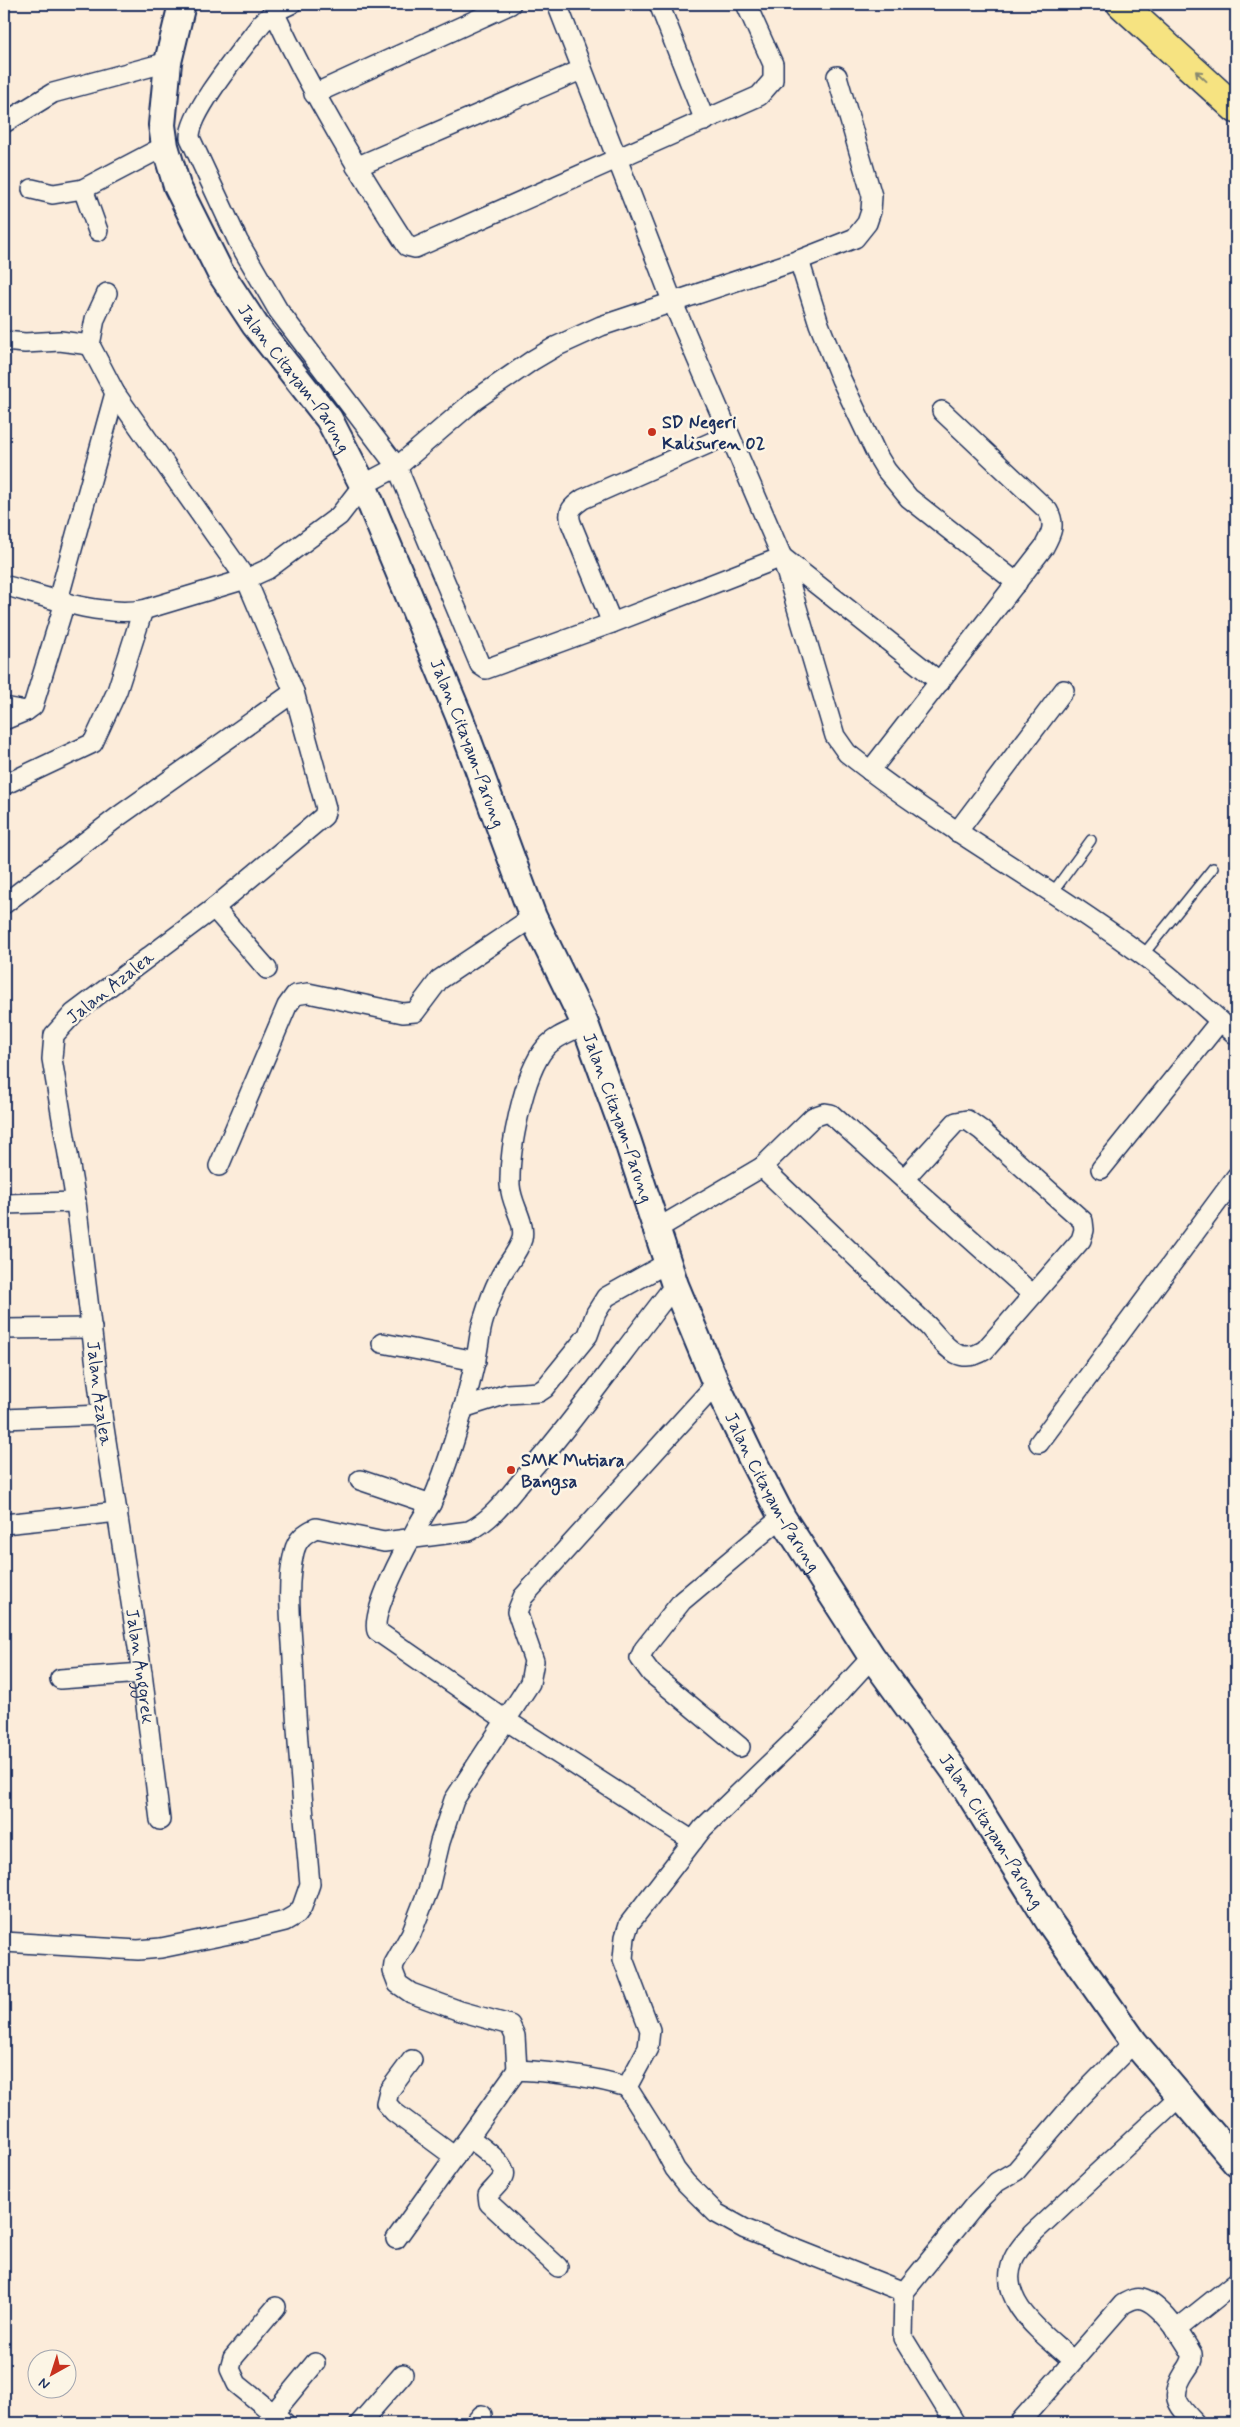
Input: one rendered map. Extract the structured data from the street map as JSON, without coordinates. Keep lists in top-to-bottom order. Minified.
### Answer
{"streets":{"main road":["Jalan Citayam-Parung"],"street":["Jalan Azalea","Jalan Anggrek"]},"crossings":[["Jalan Azalea","Jalan Anggrek"]],"places":["SD Negeri Kalisuren 02","SMK Mutiara Bangsa"],"north":"bottom left"}
